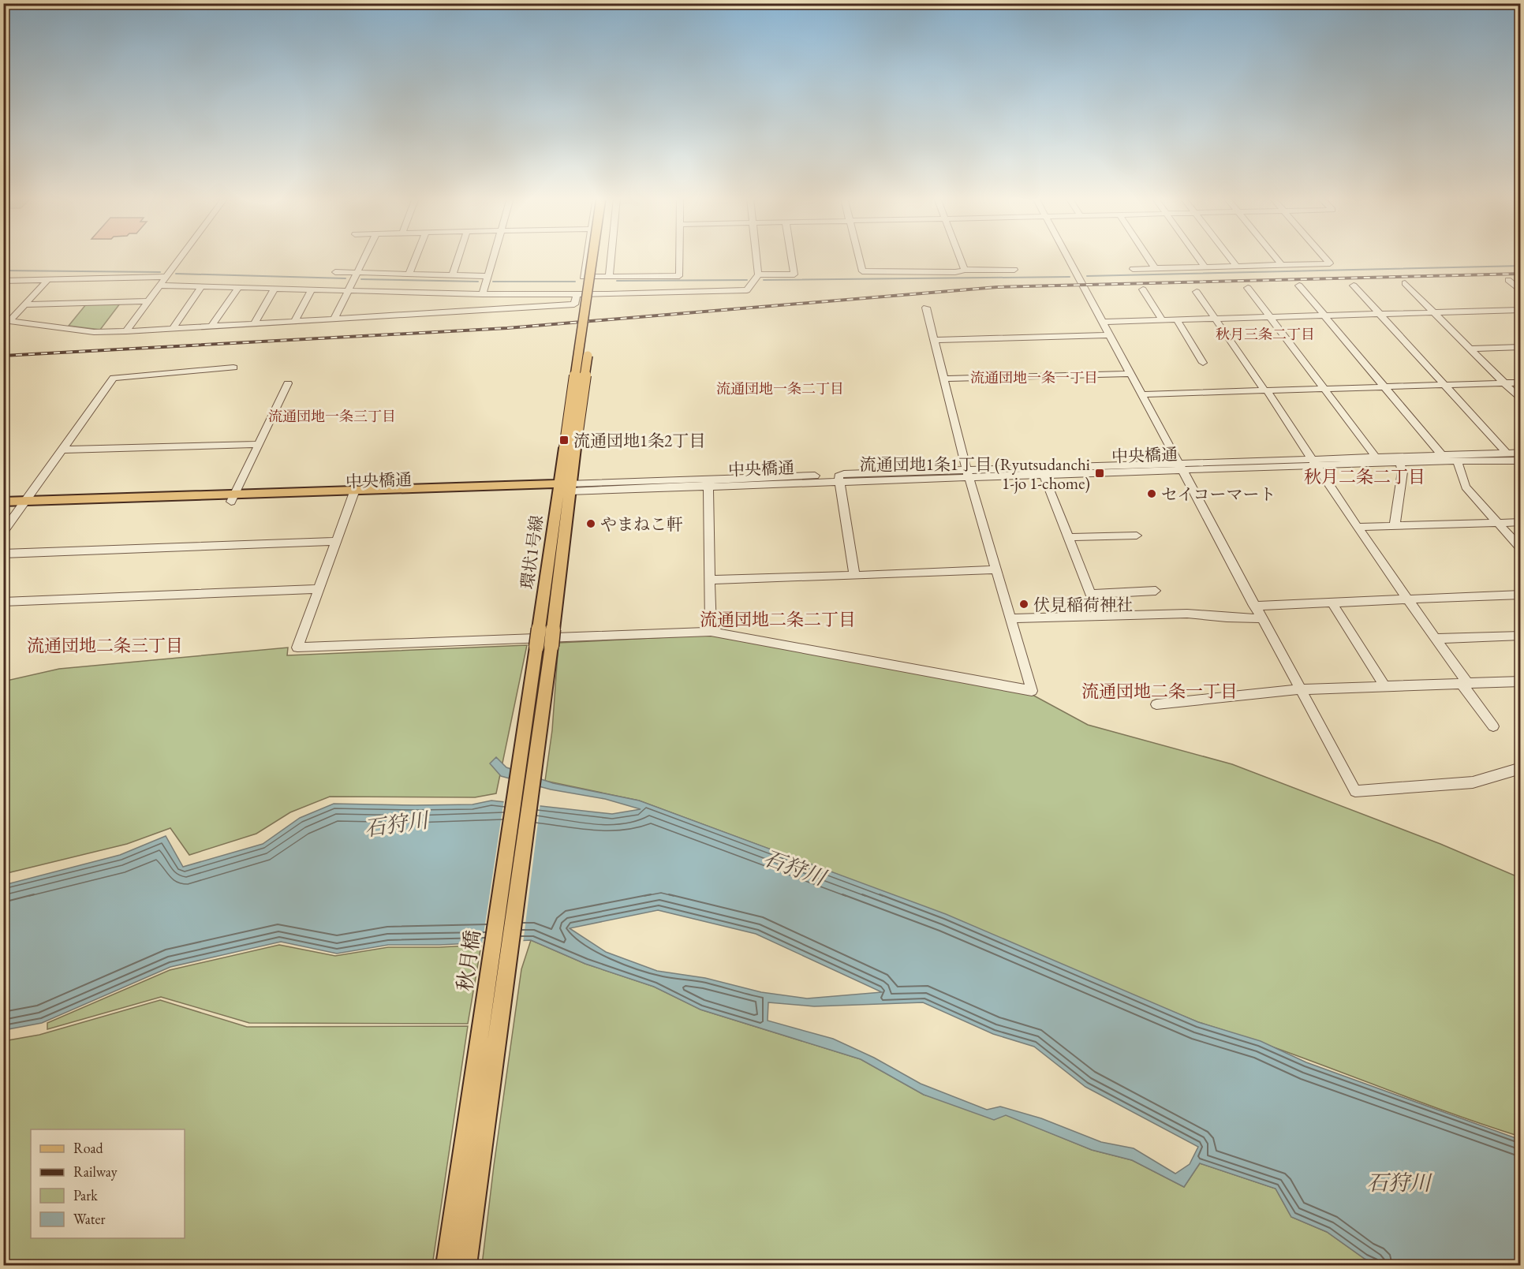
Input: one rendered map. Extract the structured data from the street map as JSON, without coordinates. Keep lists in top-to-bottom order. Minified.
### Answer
{"streets":{"main road":["中央橋通","環状1号線","秋月橋"]},"crossings":[["中央橋通","環状1号線"],["環状1号線","秋月橋"]],"districts":["秋月三条二丁目","流通団地一条一丁目","流通団地一条二丁目","流通団地一条三丁目","秋月二条二丁目","流通団地二条二丁目","流通団地二条三丁目","流通団地二条一丁目"],"water":["石狩川"],"places":{"transit":["流通団地1条2丁目","流通団地1条1丁目 (Ryutsudanchi 1-jo 1-chome)"],"other":["セイコーマート","やまねこ軒","伏見稲荷神社"]},"legend":["Road","Railway","Park","Water"]}
